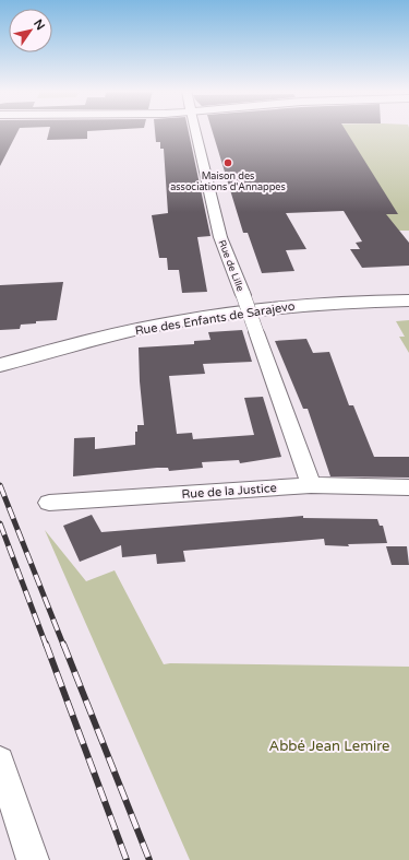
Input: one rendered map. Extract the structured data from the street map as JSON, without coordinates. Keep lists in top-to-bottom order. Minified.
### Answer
{"streets":{"main road":["Rue des Enfants de Sarajevo"],"street":["Rue de Lille","Rue de la Justice"]},"crossings":[["Rue de Lille","Rue de la Justice"]],"parks":["Abbé Jean Lemire"],"places":["Maison des associations d'Annappes"],"north":"top right"}
